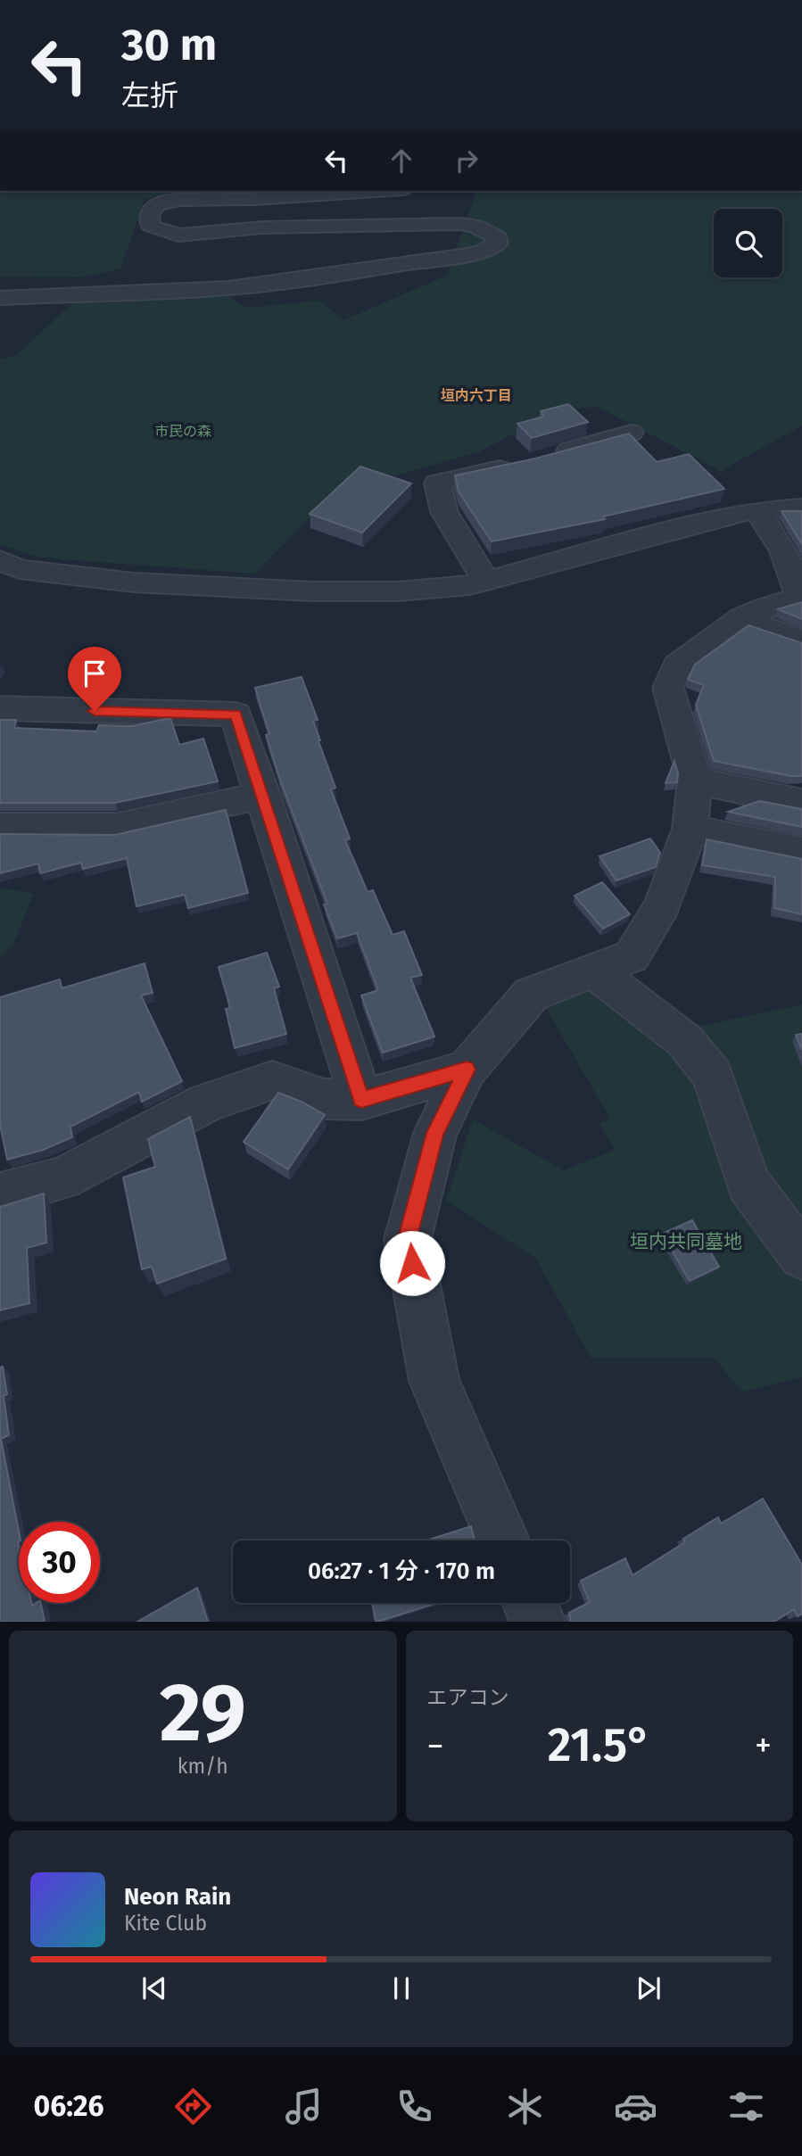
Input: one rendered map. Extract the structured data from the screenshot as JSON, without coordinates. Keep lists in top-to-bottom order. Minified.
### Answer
{"districts":["垣内六丁目"],"parks":["市民の森","垣内共同墓地"],"page":{"turn":["30 m","左折"],"limit":"30","trip":"06:27 · 1 分 · 170 m","tile":[["29","km/h"],"エアコン"],"heat":["−","21.5°","+"],"song":["Neon Rain","Kite Club"],"tabs":"06:26"}}
